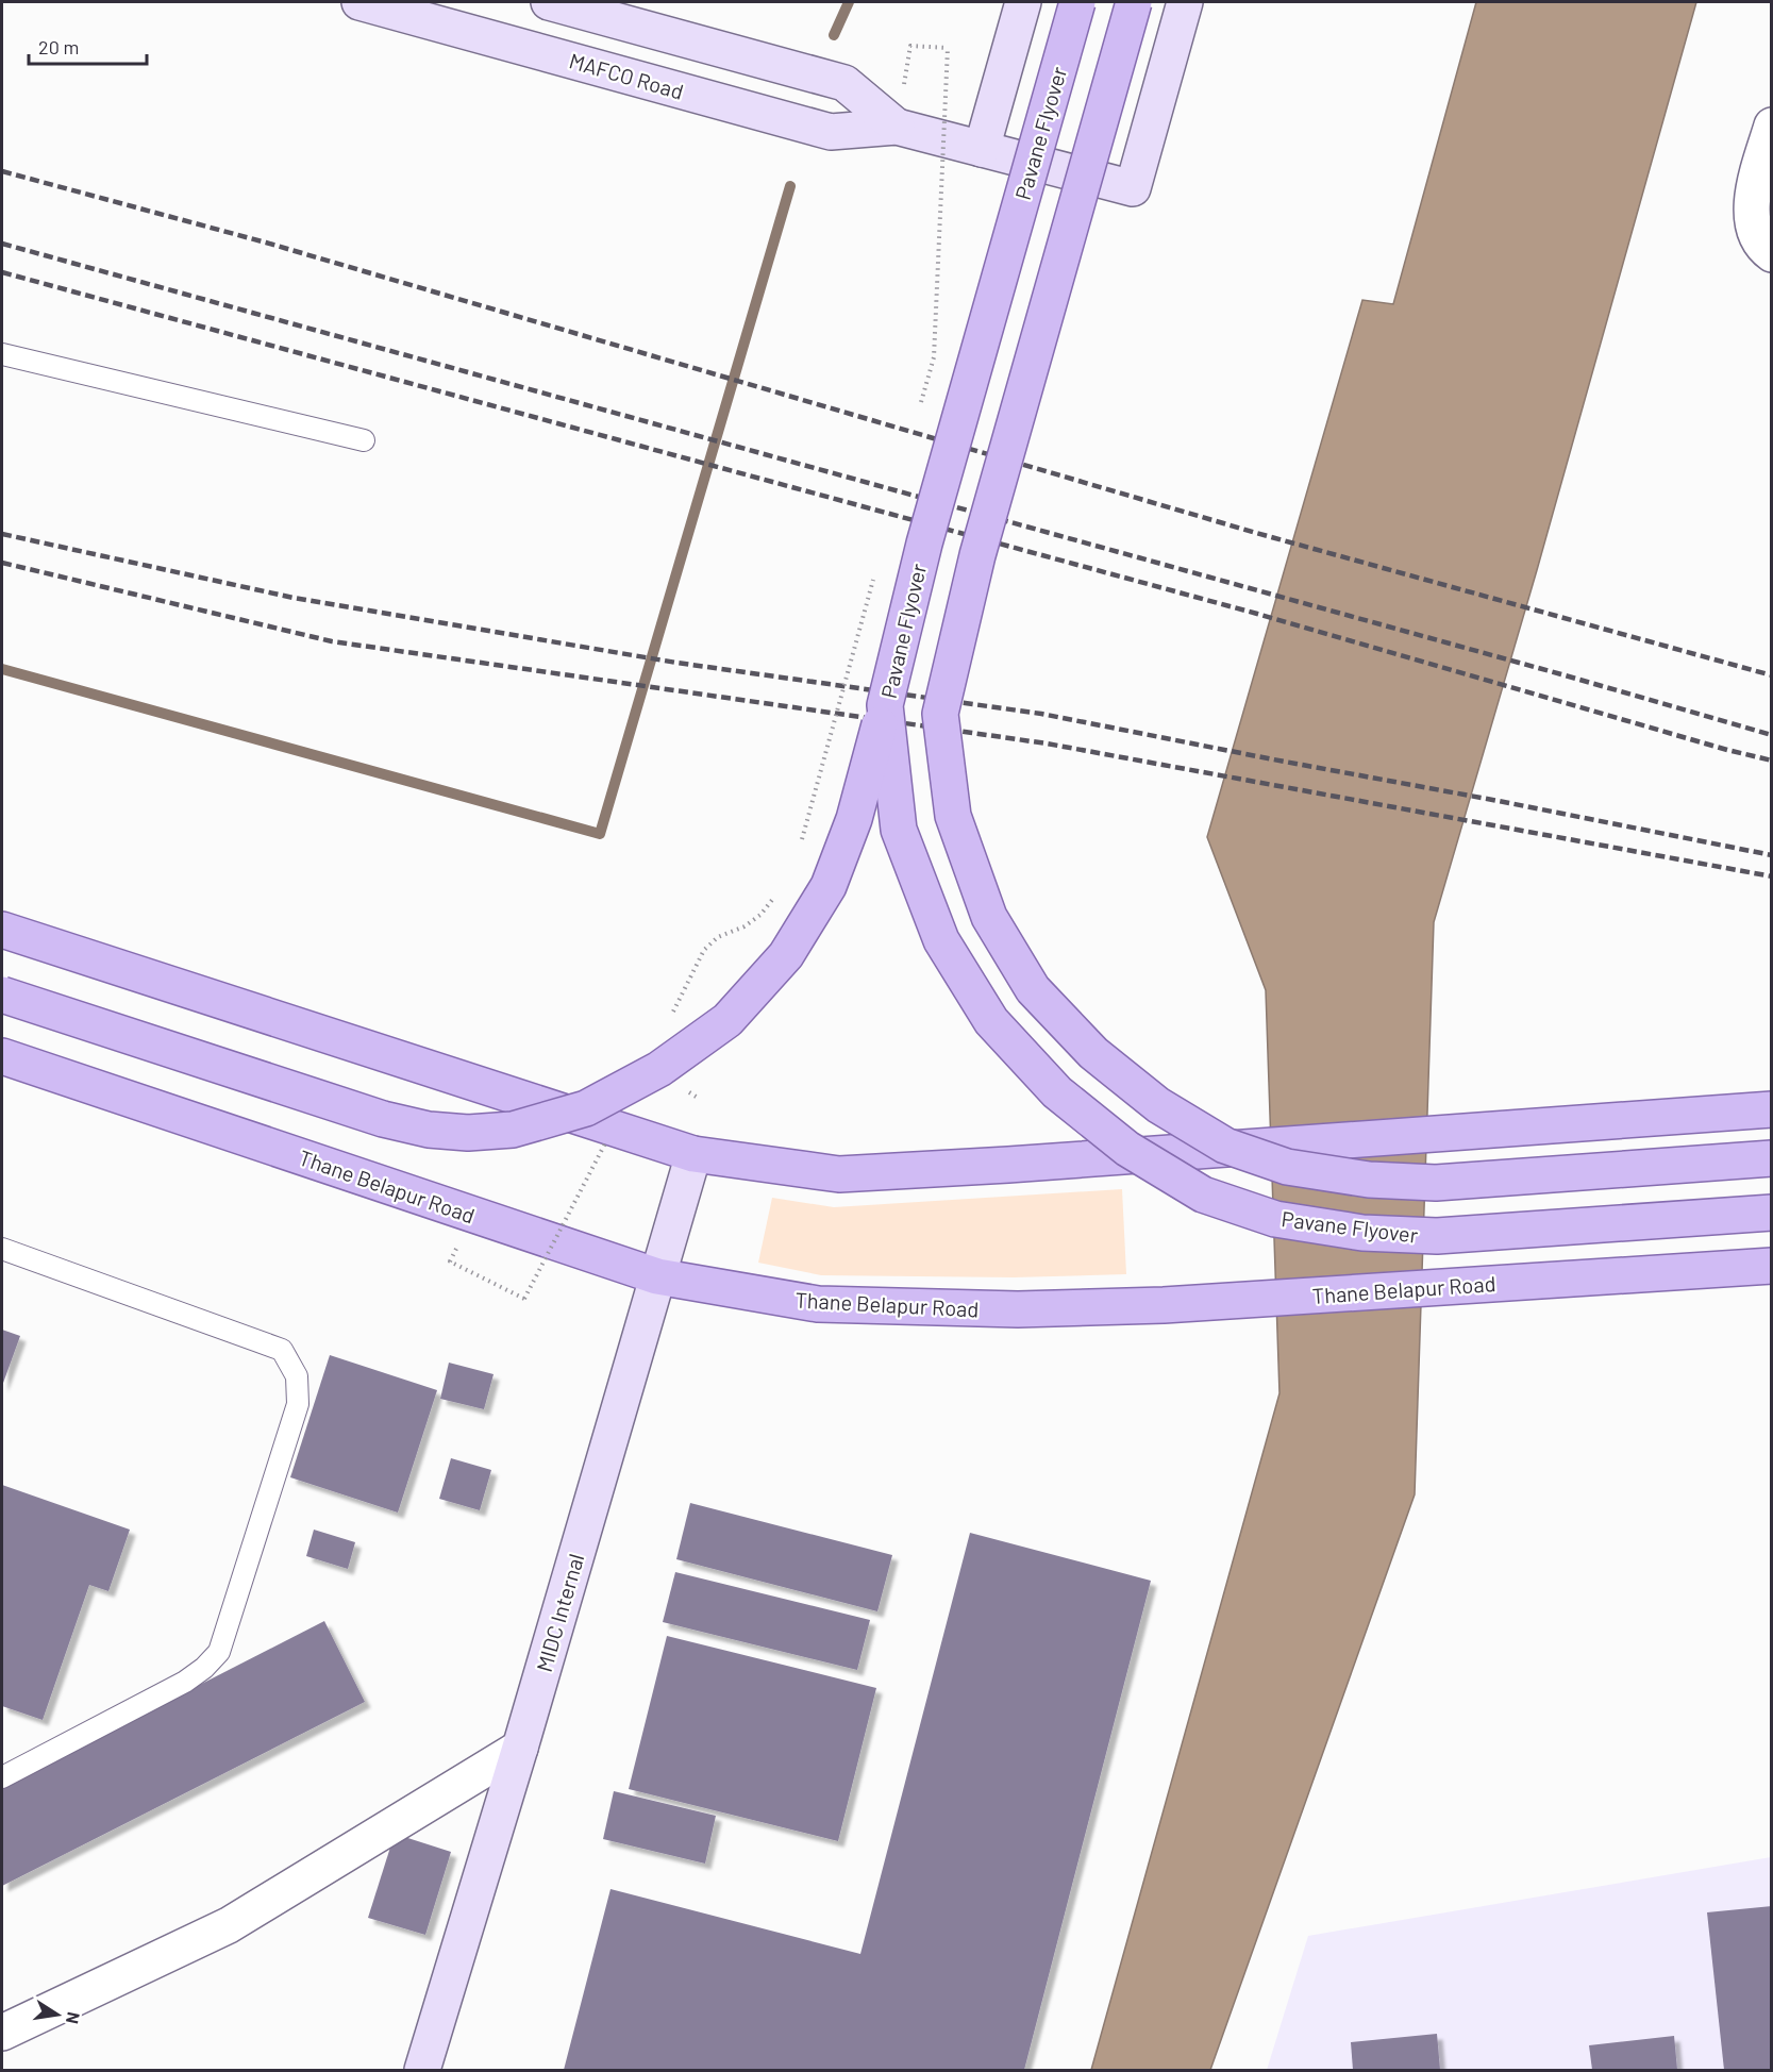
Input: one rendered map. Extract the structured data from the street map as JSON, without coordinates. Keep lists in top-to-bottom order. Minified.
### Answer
{"streets":{"main road":["MAFCO Road","Pavane Flyover","Thane Belapur Road","MIDC Internal"]},"crossings":[["Thane Belapur Road","MIDC Internal"]],"scale_bar":"20 m","north":"right"}
